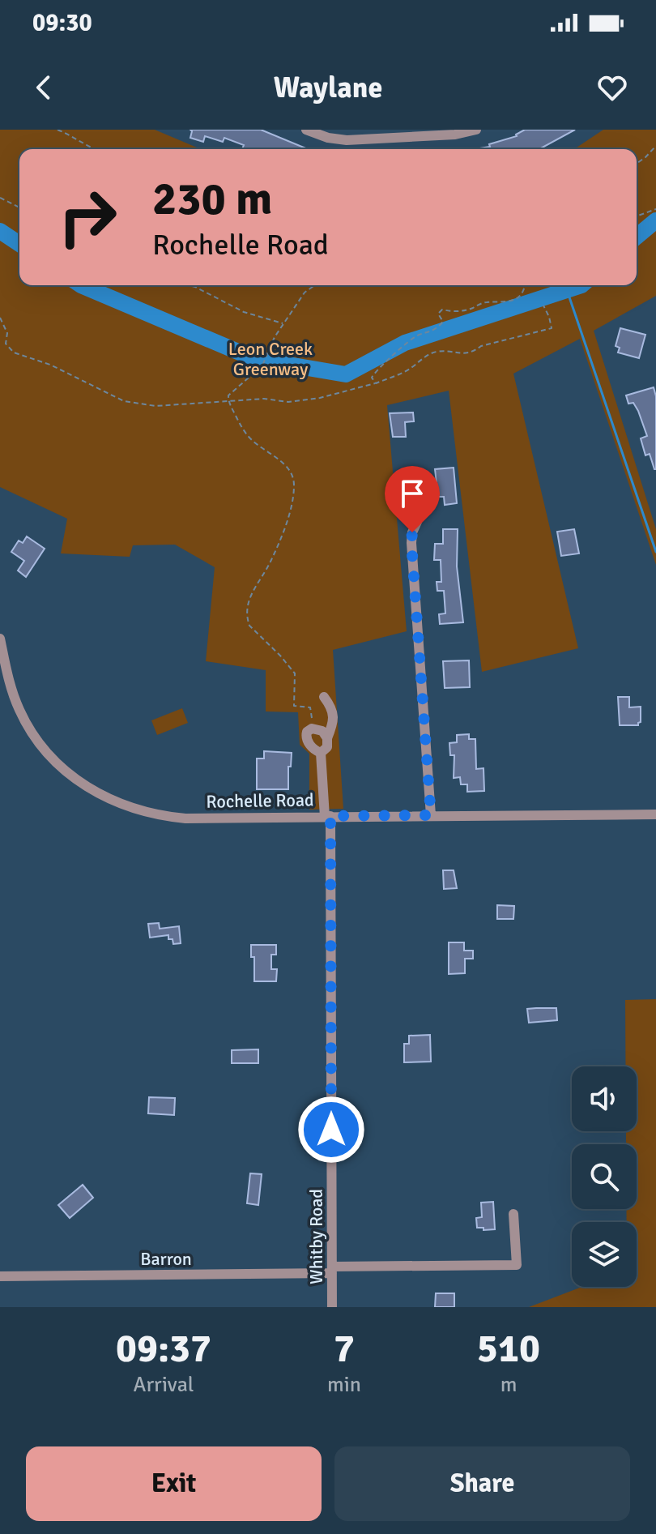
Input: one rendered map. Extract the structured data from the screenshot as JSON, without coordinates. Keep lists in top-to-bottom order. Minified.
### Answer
{"streets":{"street":["Rochelle Road","Whitby Road","Barron"]},"crossings":[["Rochelle Road","Whitby Road"],["Whitby Road","Barron"]],"parks":["Leon Creek Greenway"],"page":{"status":"09:30","header":"Waylane","turn":["230 m","Rochelle Road"],"eta":["09:37","Arrival","7","min","510","m"],"buttons":["Exit","Share"]}}
